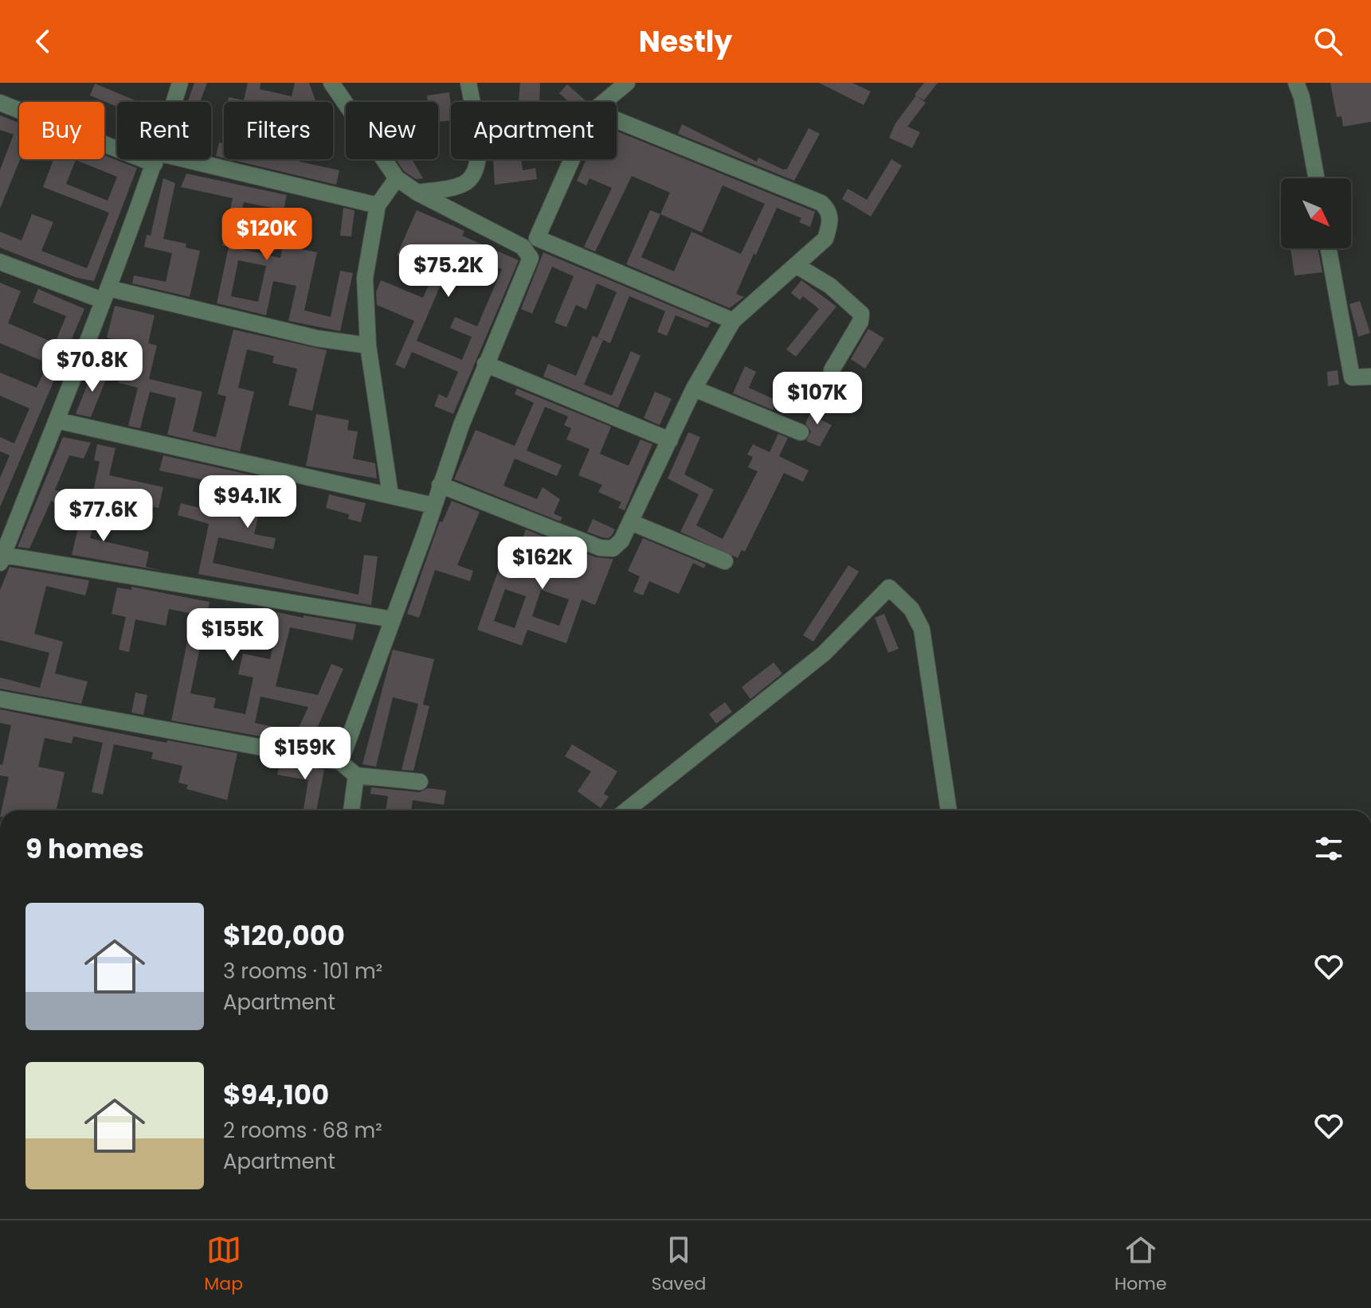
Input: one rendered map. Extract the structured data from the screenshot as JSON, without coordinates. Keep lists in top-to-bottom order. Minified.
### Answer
{"north":"bottom right","page":{"header":"Nestly","chip":["Buy","Rent","Filters","New","Apartment"],"price":["$120K","$75.2K","$70.8K","$107K","$94.1K","$77.6K","$162K","$155K","$159K"],"heading":"9 homes","list":[{"name":"$120,000","note":"3 rooms · 101 m² · Apartment"},{"name":"$94,100","note":"2 rooms · 68 m² · Apartment"}],"tabs":["Map","Saved","Home"]}}
